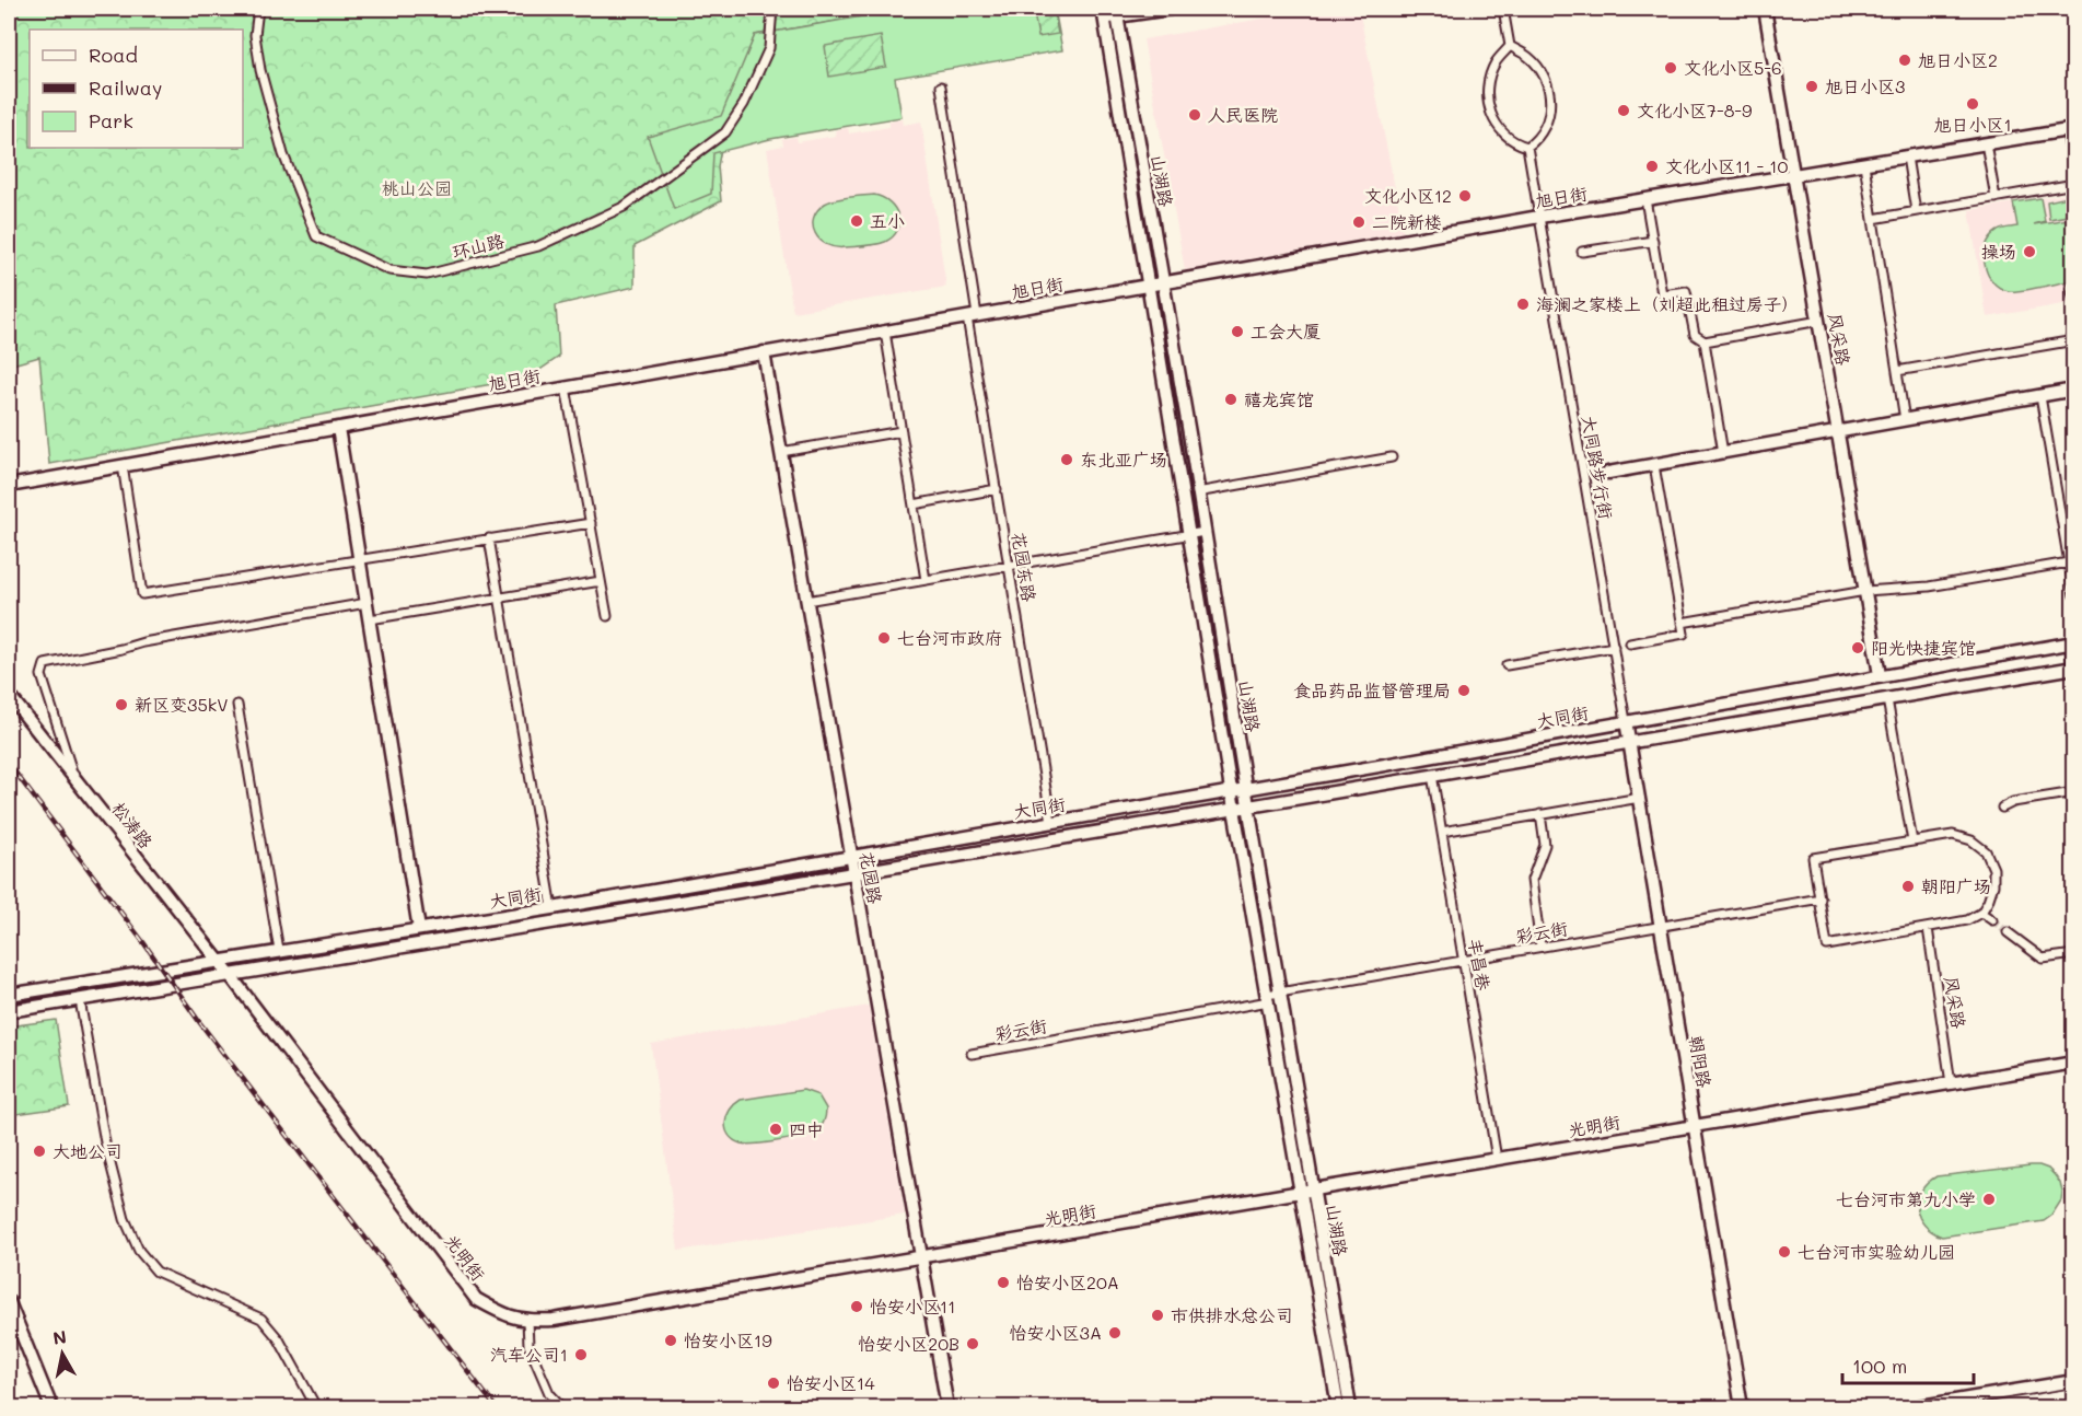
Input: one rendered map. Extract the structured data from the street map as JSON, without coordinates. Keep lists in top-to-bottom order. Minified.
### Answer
{"streets":{"main road":["山湖路","旭日街","风采路","大同街","松涛路","花园路","朝阳路","光明街"],"street":["环山路","大同路步行街","花园东路","彩云街","丰昌巷"]},"crossings":[["山湖路","旭日街"],["山湖路","大同街"],["山湖路","彩云街"],["山湖路","光明街"],["旭日街","风采路"],["旭日街","大同路步行街"],["旭日街","花园东路"],["旭日街","花园路"],["风采路","大同街"],["风采路","光明街"],["大同路步行街","大同街"],["大同路步行街","朝阳路"],["花园东路","大同街"],["大同街","松涛路"],["大同街","花园路"],["大同街","丰昌巷"],["大同街","朝阳路"],["大同街","光明街"],["松涛路","光明街"],["花园路","光明街"],["彩云街","丰昌巷"],["彩云街","朝阳路"],["丰昌巷","光明街"],["朝阳路","光明街"]],"parks":["桃山公园"],"places":["旭日小区2","文化小区5-6","旭日小区3","旭日小区1","文化小区7-8-9","人民医院","文化小区11 - 10","文化小区12","五小","二院新楼","操场","海澜之家楼上（刘超此租过房子）","工会大厦","禧龙宾馆","东北亚广场","七台河市政府","阳光快捷宾馆","食品药品监督管理局","新区变35kV","朝阳广场","四中","大地公司","七台河市第九小学","七台河市实验幼儿园","怡安小区20A","怡安小区11","市供排水总公司","怡安小区3A","怡安小区19","怡安小区20B","汽车公司1","怡安小区14"],"legend":["Road","Railway","Park"],"scale_bar":"100 m","north":"top"}
